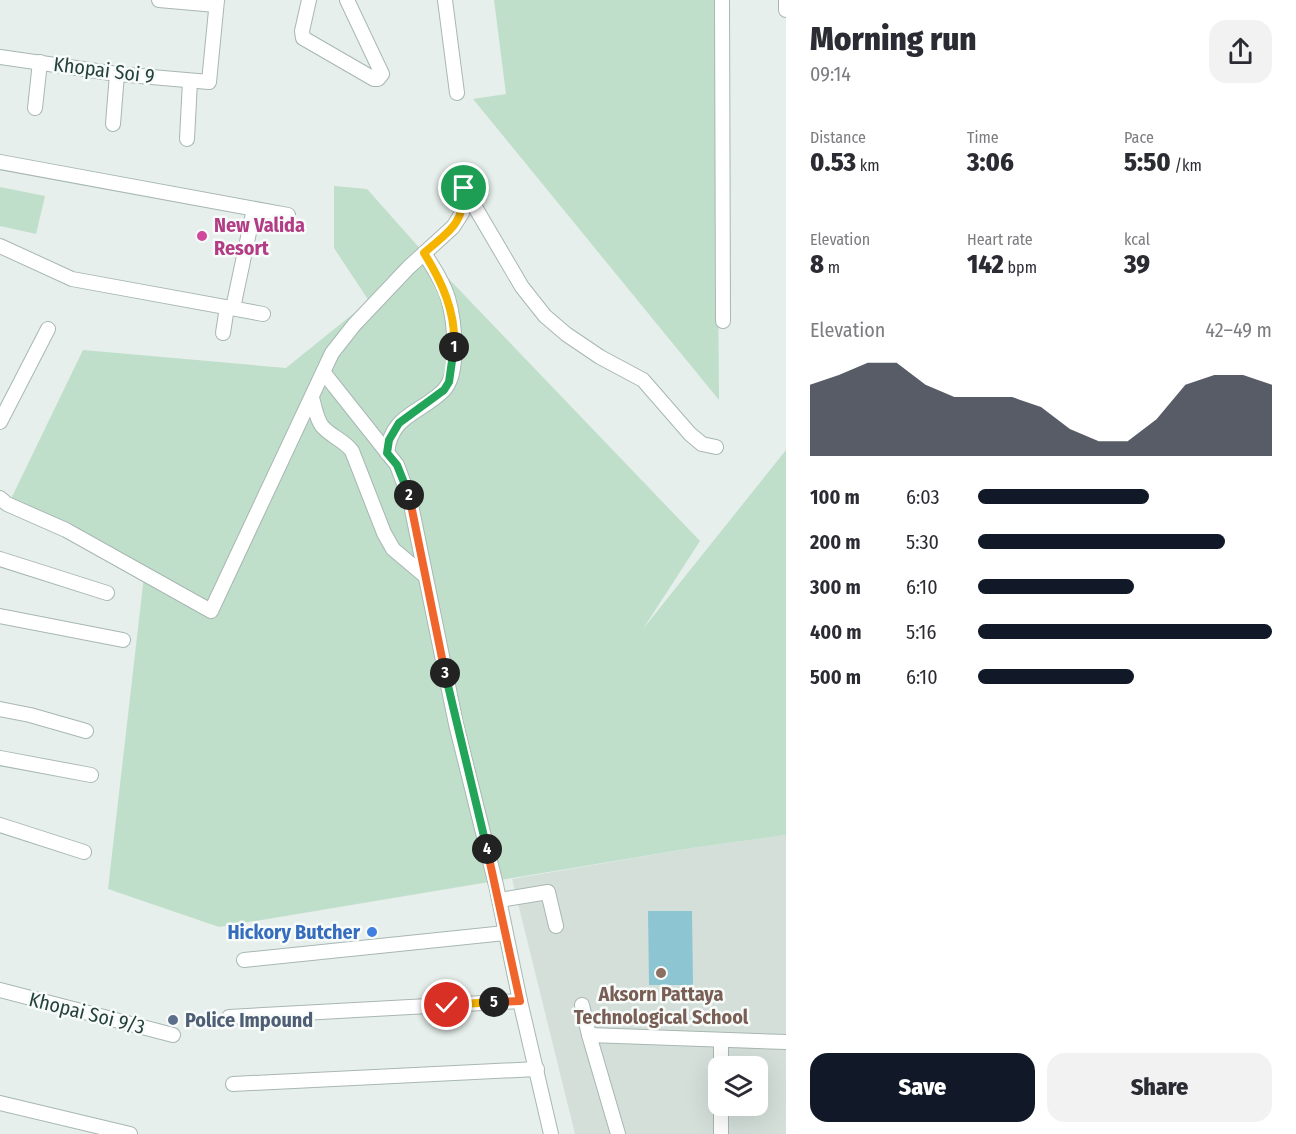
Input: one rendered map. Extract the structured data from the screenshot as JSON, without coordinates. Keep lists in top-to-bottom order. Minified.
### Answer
{"streets":{"street":["Khopai Soi 9","Khopai Soi 9/3"]},"places":["New Valida Resort","Hickory Butcher","Aksorn Pattaya Technological School","Police Impound"],"page":{"heading":["Morning run","09:14"],"stats":[["Distance","0.53 km"],["Time","3:06"],["Pace","5:50 /km"],["Elevation","8 m"],["Heart rate","142 bpm"],["kcal","39"]],"chart":["Elevation","42–49 m"],"pins":["1","2","3","4","5"],"list":[{"name":"100 m","note":"6:03"},{"name":"200 m","note":"5:30"},{"name":"300 m","note":"6:10"},{"name":"400 m","note":"5:16"},{"name":"500 m","note":"6:10"}],"buttons":["Save","Share"]}}
